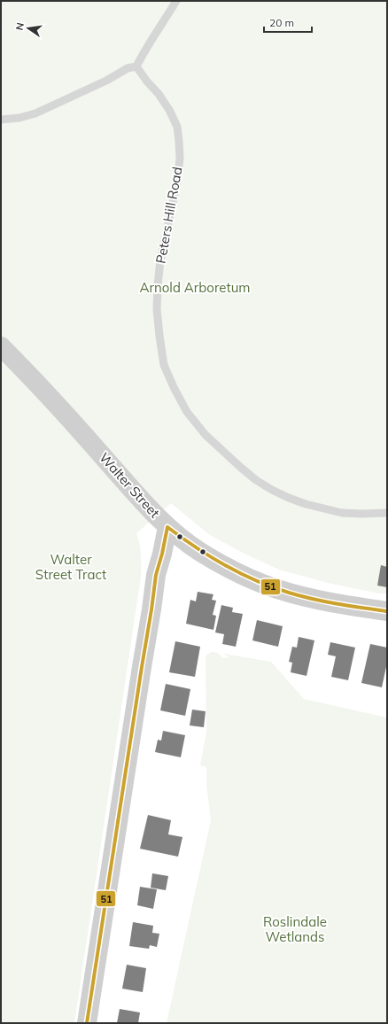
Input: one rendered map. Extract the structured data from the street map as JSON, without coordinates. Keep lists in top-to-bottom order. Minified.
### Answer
{"streets":{"street":["Walter Street"],"lane":["Peters Hill Road"]},"parks":["Arnold Arboretum","Walter Street Tract","Roslindale Wetlands"],"lines":["transit line 51"],"scale_bar":"20 m","north":"left"}
